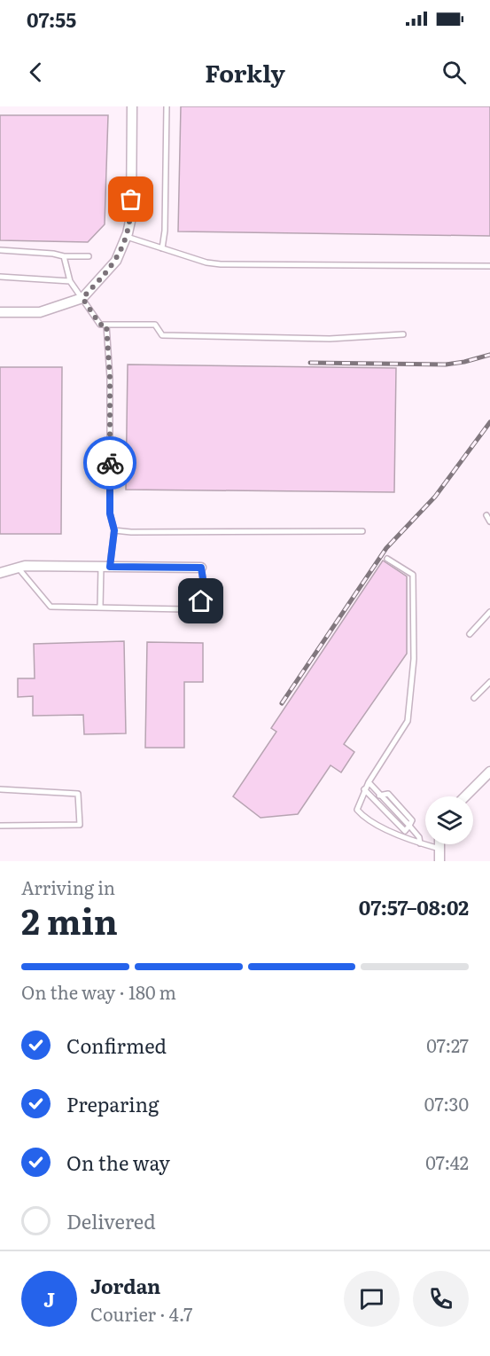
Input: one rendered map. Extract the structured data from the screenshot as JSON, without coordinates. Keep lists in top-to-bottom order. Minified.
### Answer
{"page":{"status":"07:55","header":"Forkly","heading":["2 min","Arriving in","07:57–08:02"],"panel":["Jordan","Courier · 4.7"],"bar":"On the way · 180 m","list":[["Confirmed","07:27"],["Preparing","07:30"],["On the way","07:42"],"Delivered"],"round":"J"}}
